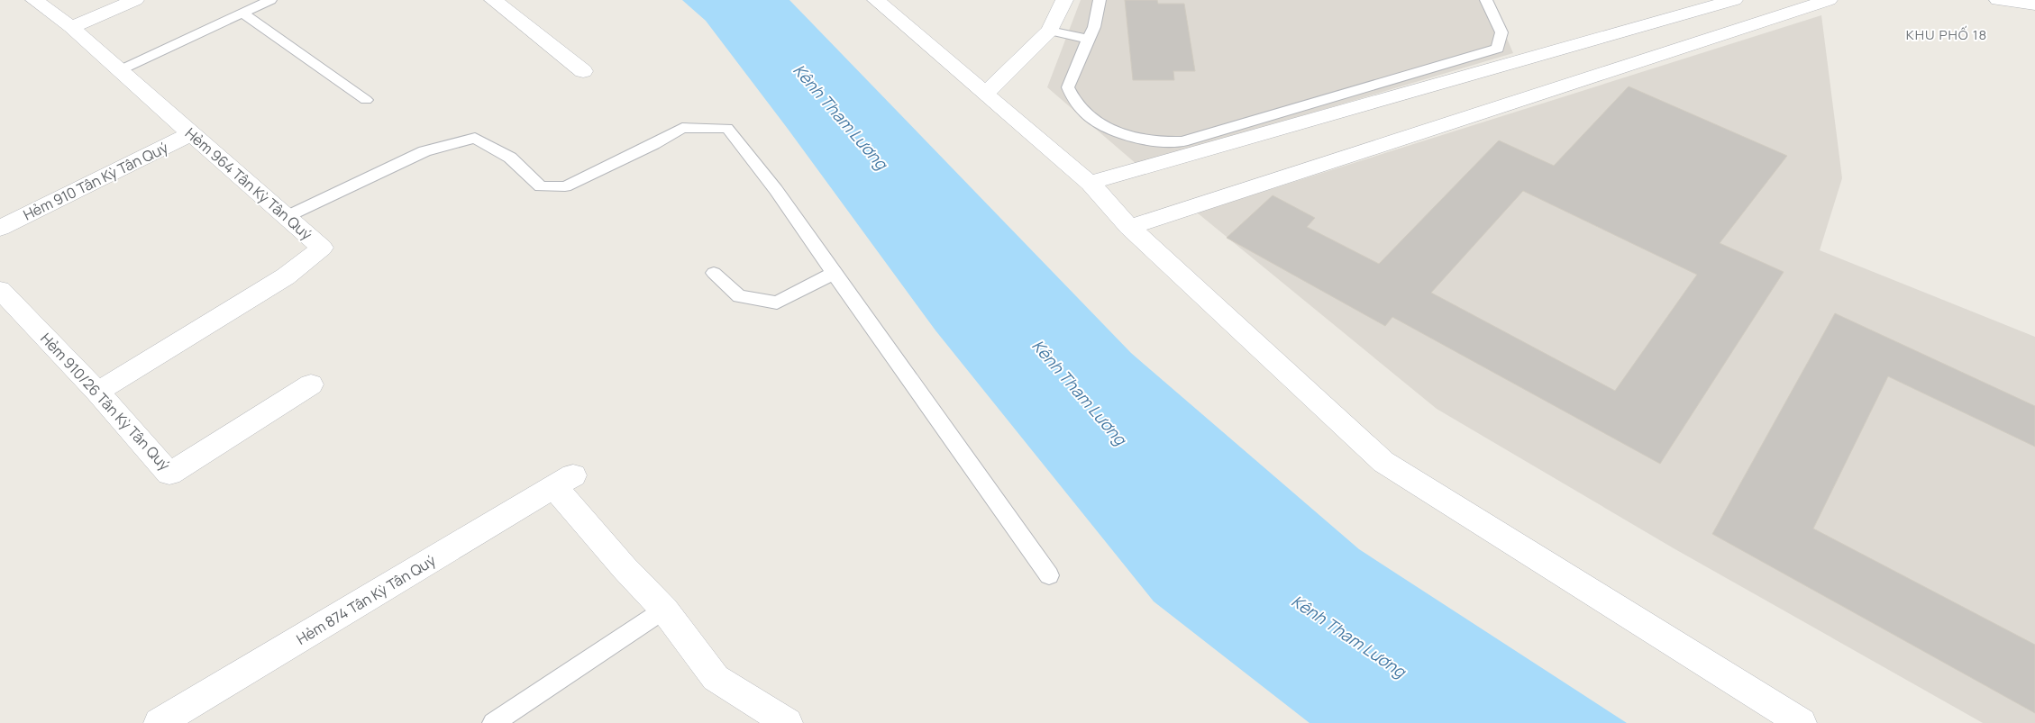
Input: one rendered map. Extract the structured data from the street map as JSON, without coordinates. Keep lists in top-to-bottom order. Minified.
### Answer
{"streets":{"street":["Hẻm 910 Tân Kỳ Tân Quý","Hẻm 964 Tân Kỳ Tân Quý","Hẻm 910/26 Tân Kỳ Tân Quý","Hẻm 874 Tân Kỳ Tân Quý"]},"crossings":[["Hẻm 910 Tân Kỳ Tân Quý","Hẻm 964 Tân Kỳ Tân Quý"],["Hẻm 964 Tân Kỳ Tân Quý","Hẻm 910/26 Tân Kỳ Tân Quý"]],"districts":["KHU PHỐ 18"],"water":["Kênh Tham Lương"]}
